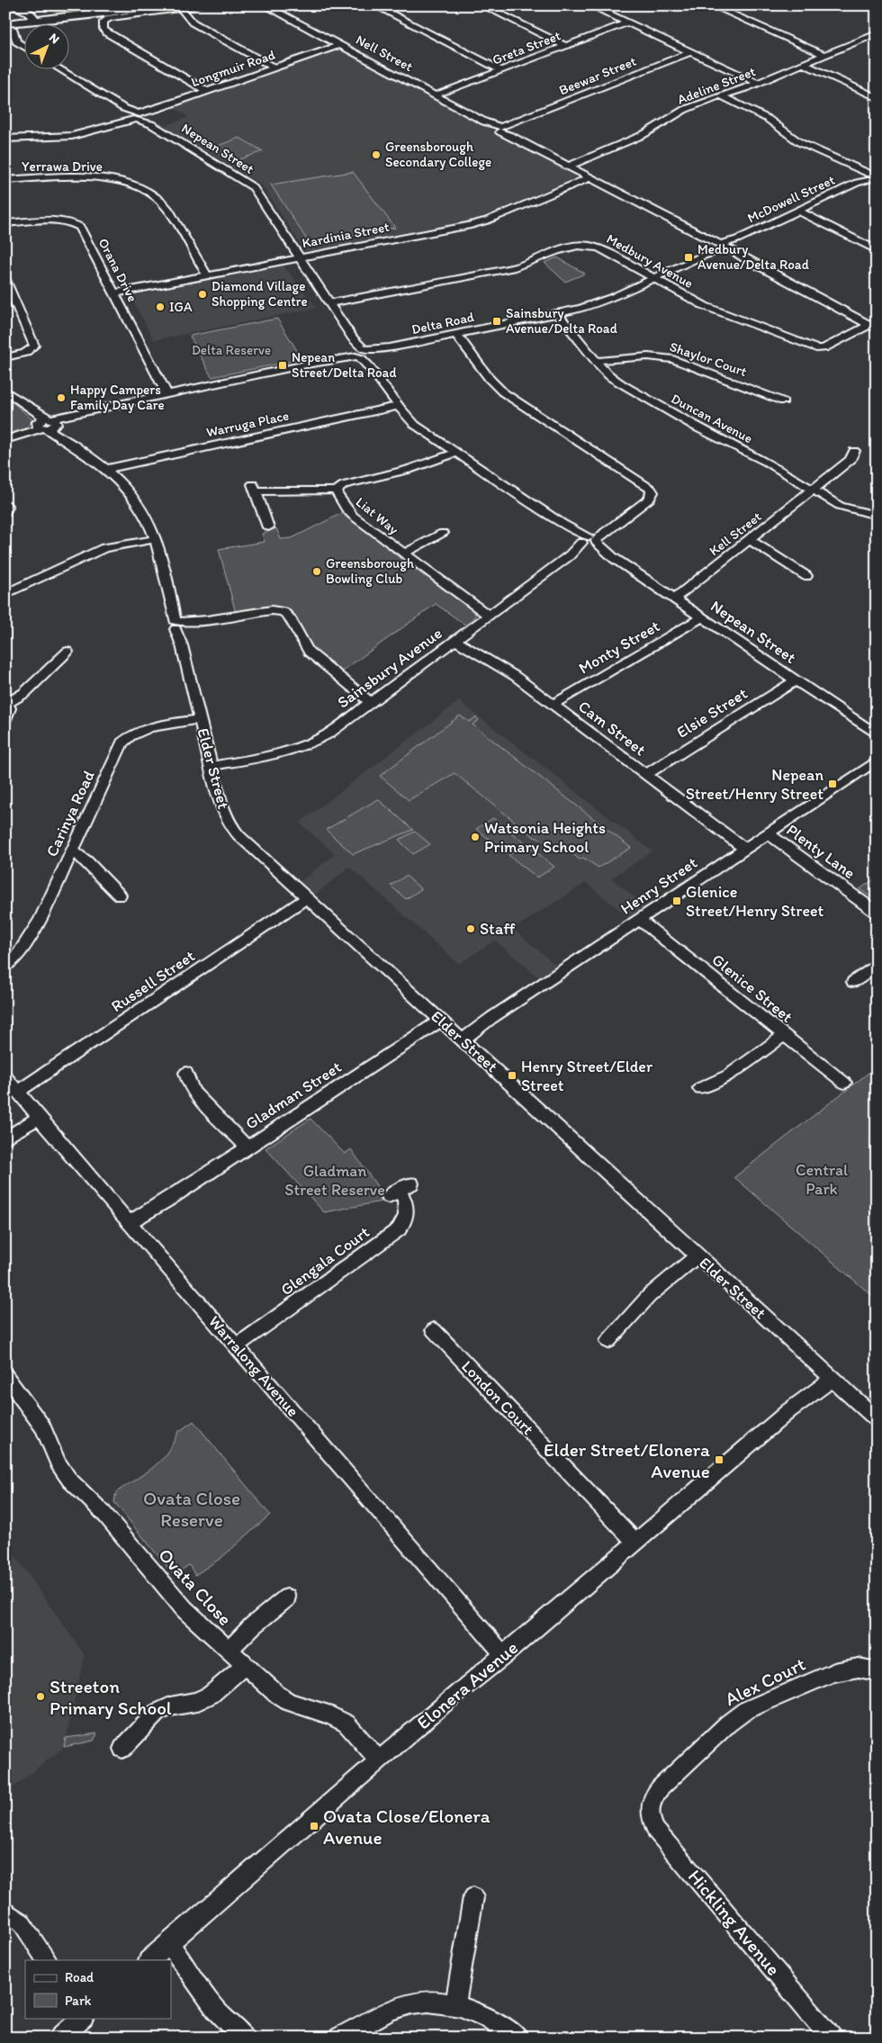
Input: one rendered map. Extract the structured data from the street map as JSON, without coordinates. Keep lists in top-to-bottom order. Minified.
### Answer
{"streets":{"street":["Greta Street","Nell Street","Longmuir Road","Beewar Street","Adeline Street","Nepean Street","Yerrawa Drive","McDowell Street","Kardinia Street","Medbury Avenue","Orana Drive","Delta Road","Shaylor Court","Duncan Avenue","Warruga Place","Liat Way","Kell Street","Monty Street","Sainsbury Avenue","Elsie Street","Cam Street","Elder Street","Carinya Road","Plenty Lane","Henry Street","Russell Street","Glenice Street","Gladman Street","Glengala Court","Warralong Avenue","London Court","Ovata Close","Alex Court","Elonera Avenue","Hickling Avenue"]},"crossings":[["Greta Street","Nell Street"],["Nell Street","Longmuir Road"],["Nell Street","Beewar Street"],["Nell Street","Adeline Street"],["Nell Street","McDowell Street"],["Nell Street","Kardinia Street"],["Nell Street","Medbury Avenue"],["Nell Street","Delta Road"],["Longmuir Road","Nepean Street"],["Nepean Street","Kardinia Street"],["Nepean Street","Medbury Avenue"],["Nepean Street","Delta Road"],["Nepean Street","Warruga Place"],["Nepean Street","Liat Way"],["Nepean Street","Kell Street"],["Nepean Street","Monty Street"],["Nepean Street","Sainsbury Avenue"],["Nepean Street","Elsie Street"],["Yerrawa Drive","Kardinia Street"],["McDowell Street","Delta Road"],["Kardinia Street","Orana Drive"],["Medbury Avenue","Delta Road"],["Orana Drive","Delta Road"],["Delta Road","Duncan Avenue"],["Delta Road","Sainsbury Avenue"],["Delta Road","Elder Street"],["Shaylor Court","Duncan Avenue"],["Duncan Avenue","Kell Street"],["Warruga Place","Elder Street"],["Liat Way","Sainsbury Avenue"],["Monty Street","Cam Street"],["Sainsbury Avenue","Cam Street"],["Sainsbury Avenue","Elder Street"],["Elsie Street","Cam Street"],["Cam Street","Henry Street"],["Elder Street","Carinya Road"],["Elder Street","Henry Street"],["Elder Street","Russell Street"],["Elder Street","Gladman Street"],["Elder Street","Elonera Avenue"],["Plenty Lane","Henry Street"],["Henry Street","Glenice Street"],["Russell Street","Warralong Avenue"],["Gladman Street","Warralong Avenue"],["Glengala Court","Warralong Avenue"],["Warralong Avenue","Elonera Avenue"],["London Court","Elonera Avenue"],["Ovata Close","Elonera Avenue"],["Alex Court","Hickling Avenue"]],"parks":["Delta Reserve","Central Park","Gladman Street Reserve","Ovata Close Reserve"],"places":{"other":["Greensborough Secondary College","Diamond Village Shopping Centre","IGA","Happy Campers Family Day Care","Greensborough Bowling Club","Watsonia Heights Primary School","Staff","Streeton Primary School"],"transit":["Medbury Avenue/Delta Road","Sainsbury Avenue/Delta Road","Nepean Street/Delta Road","Nepean Street/Henry Street","Glenice Street/Henry Street","Henry Street/Elder Street","Elder Street/Elonera Avenue","Ovata Close/Elonera Avenue"]},"legend":["Road","Park"],"north":"top right"}
